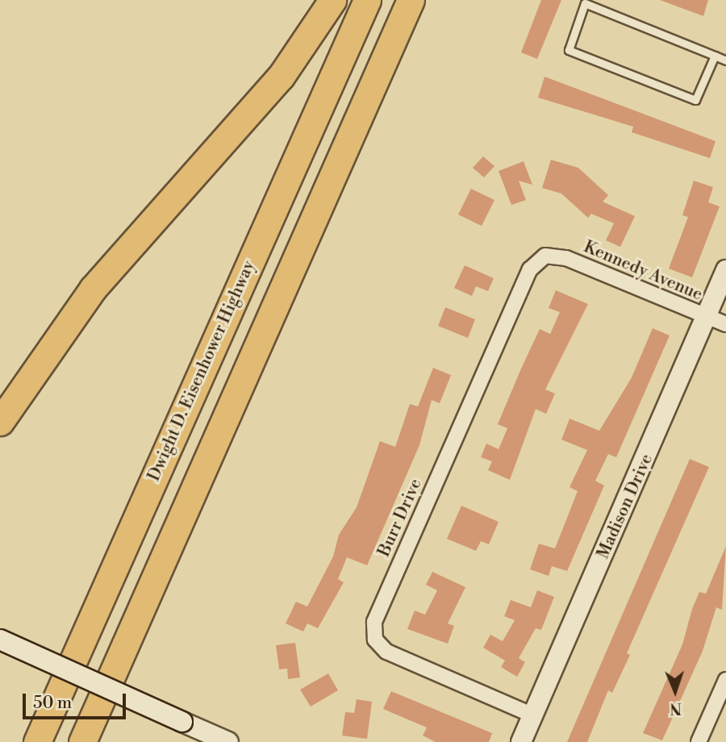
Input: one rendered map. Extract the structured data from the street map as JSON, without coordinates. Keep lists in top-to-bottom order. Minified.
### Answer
{"streets":{"highway":["Dwight D. Eisenhower Highway"],"street":["Kennedy Avenue","Madison Drive","Burr Drive"]},"crossings":[["Kennedy Avenue","Madison Drive"],["Kennedy Avenue","Burr Drive"],["Madison Drive","Burr Drive"]],"scale_bar":"50 m","north":"bottom"}
